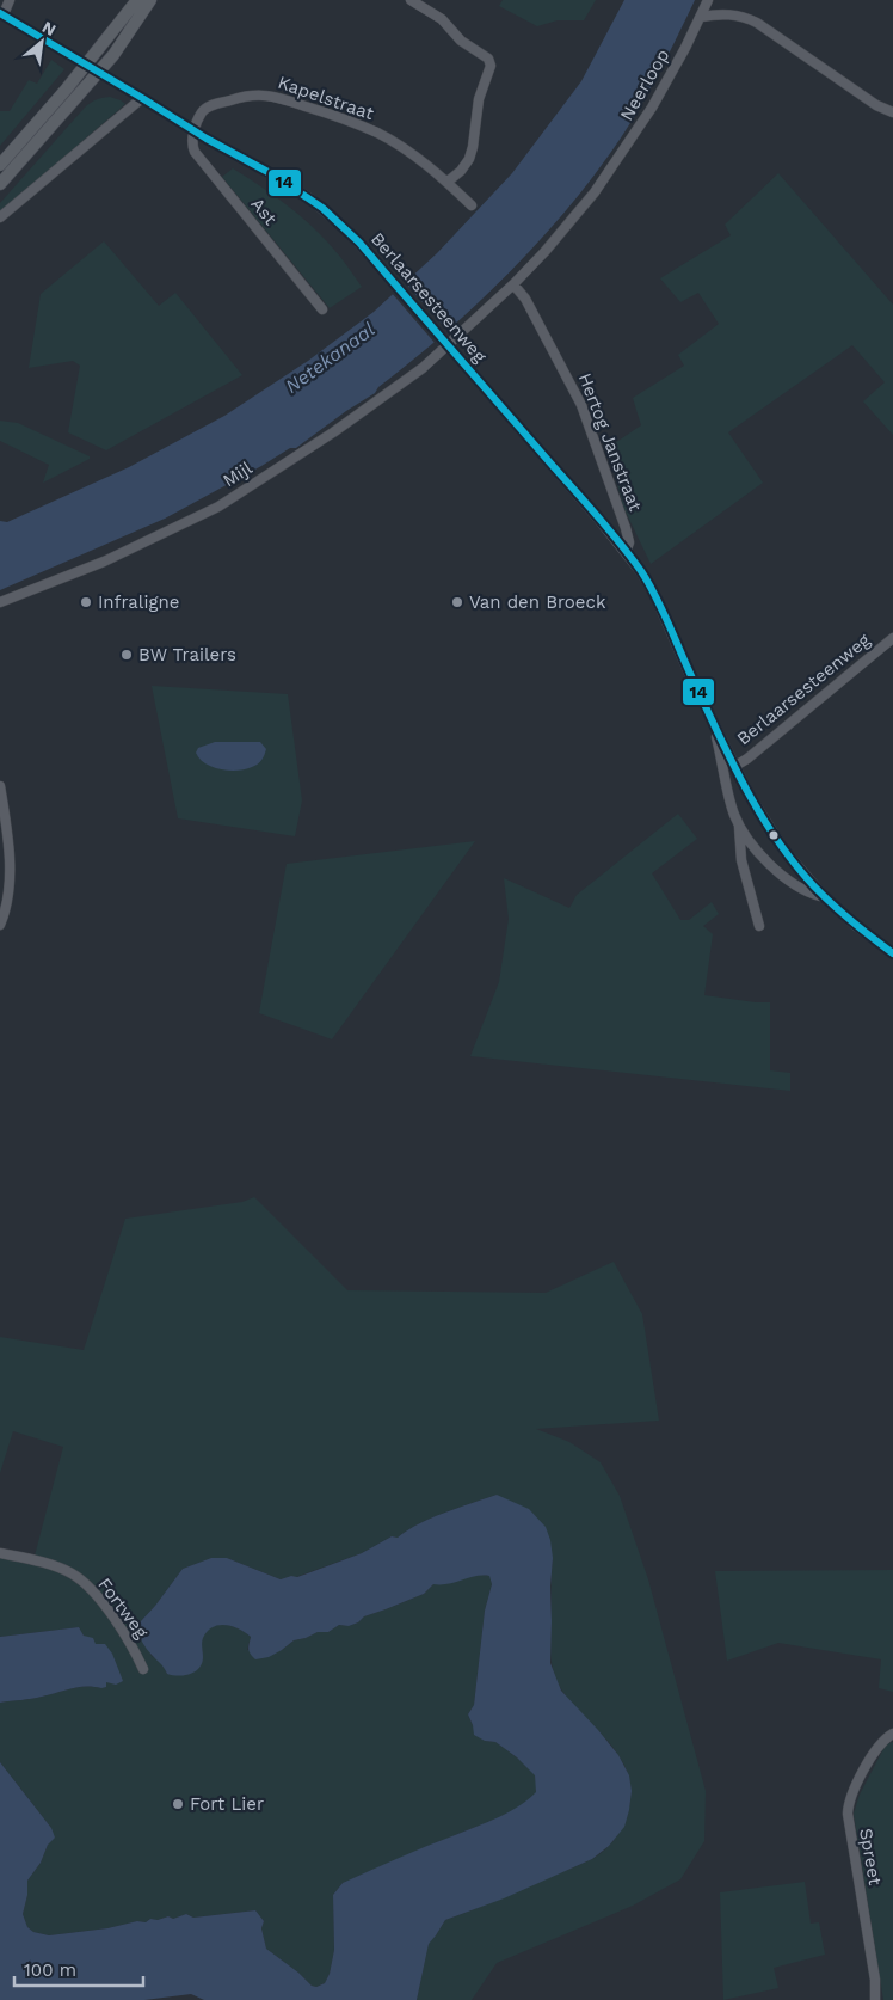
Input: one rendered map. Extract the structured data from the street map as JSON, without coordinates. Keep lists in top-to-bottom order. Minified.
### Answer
{"streets":{"street":["Neerloop","Kapelstraat","Ast","Berlaarsesteenweg","Hertog Janstraat","Mijl","Fortweg","Spreet"]},"crossings":[["Neerloop","Hertog Janstraat"],["Neerloop","Mijl"],["Kapelstraat","Ast"],["Kapelstraat","Berlaarsesteenweg"],["Ast","Berlaarsesteenweg"],["Berlaarsesteenweg","Hertog Janstraat"]],"water":["Netekanaal"],"places":["Infraligne","Van den Broeck","BW Trailers","Fort Lier"],"lines":["transit line 14"],"scale_bar":"100 m","north":"top right"}
